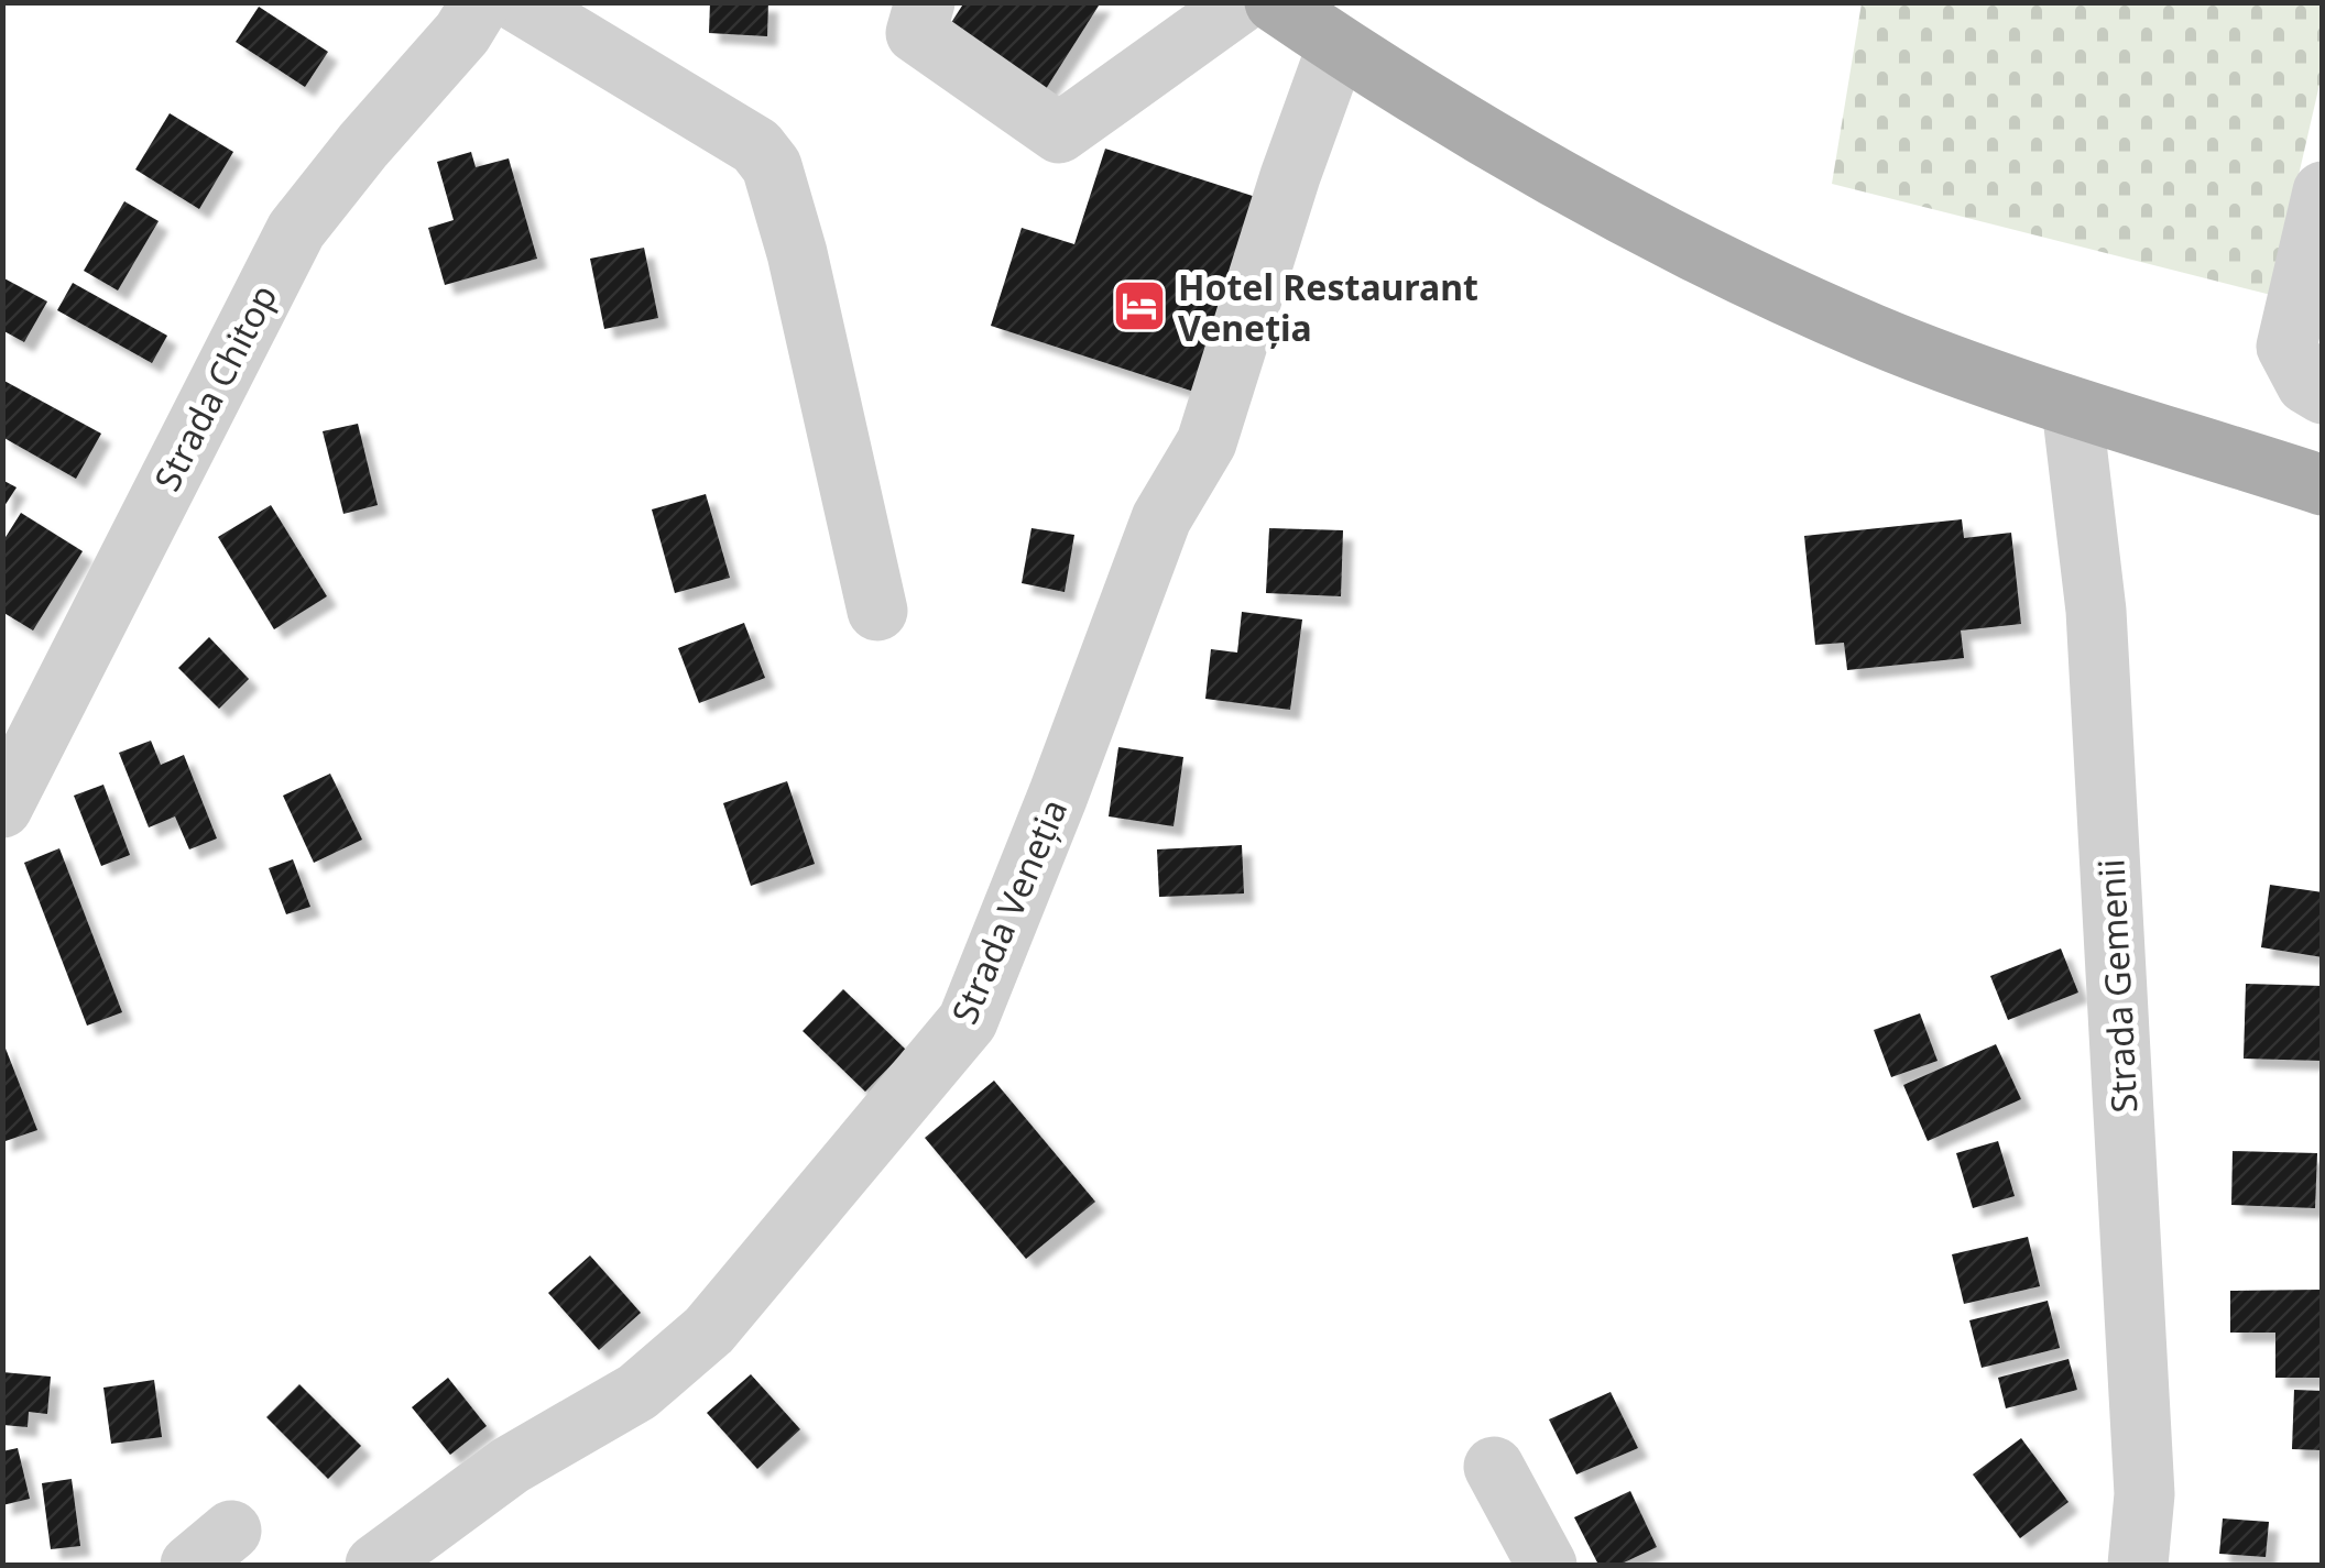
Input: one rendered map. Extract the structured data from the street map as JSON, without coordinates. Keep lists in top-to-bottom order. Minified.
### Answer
{"streets":{"street":["Strada Chitop","Strada Veneția","Strada Gemenii"]},"places":{"hotel":["Hotel Restaurant Veneția"]}}
